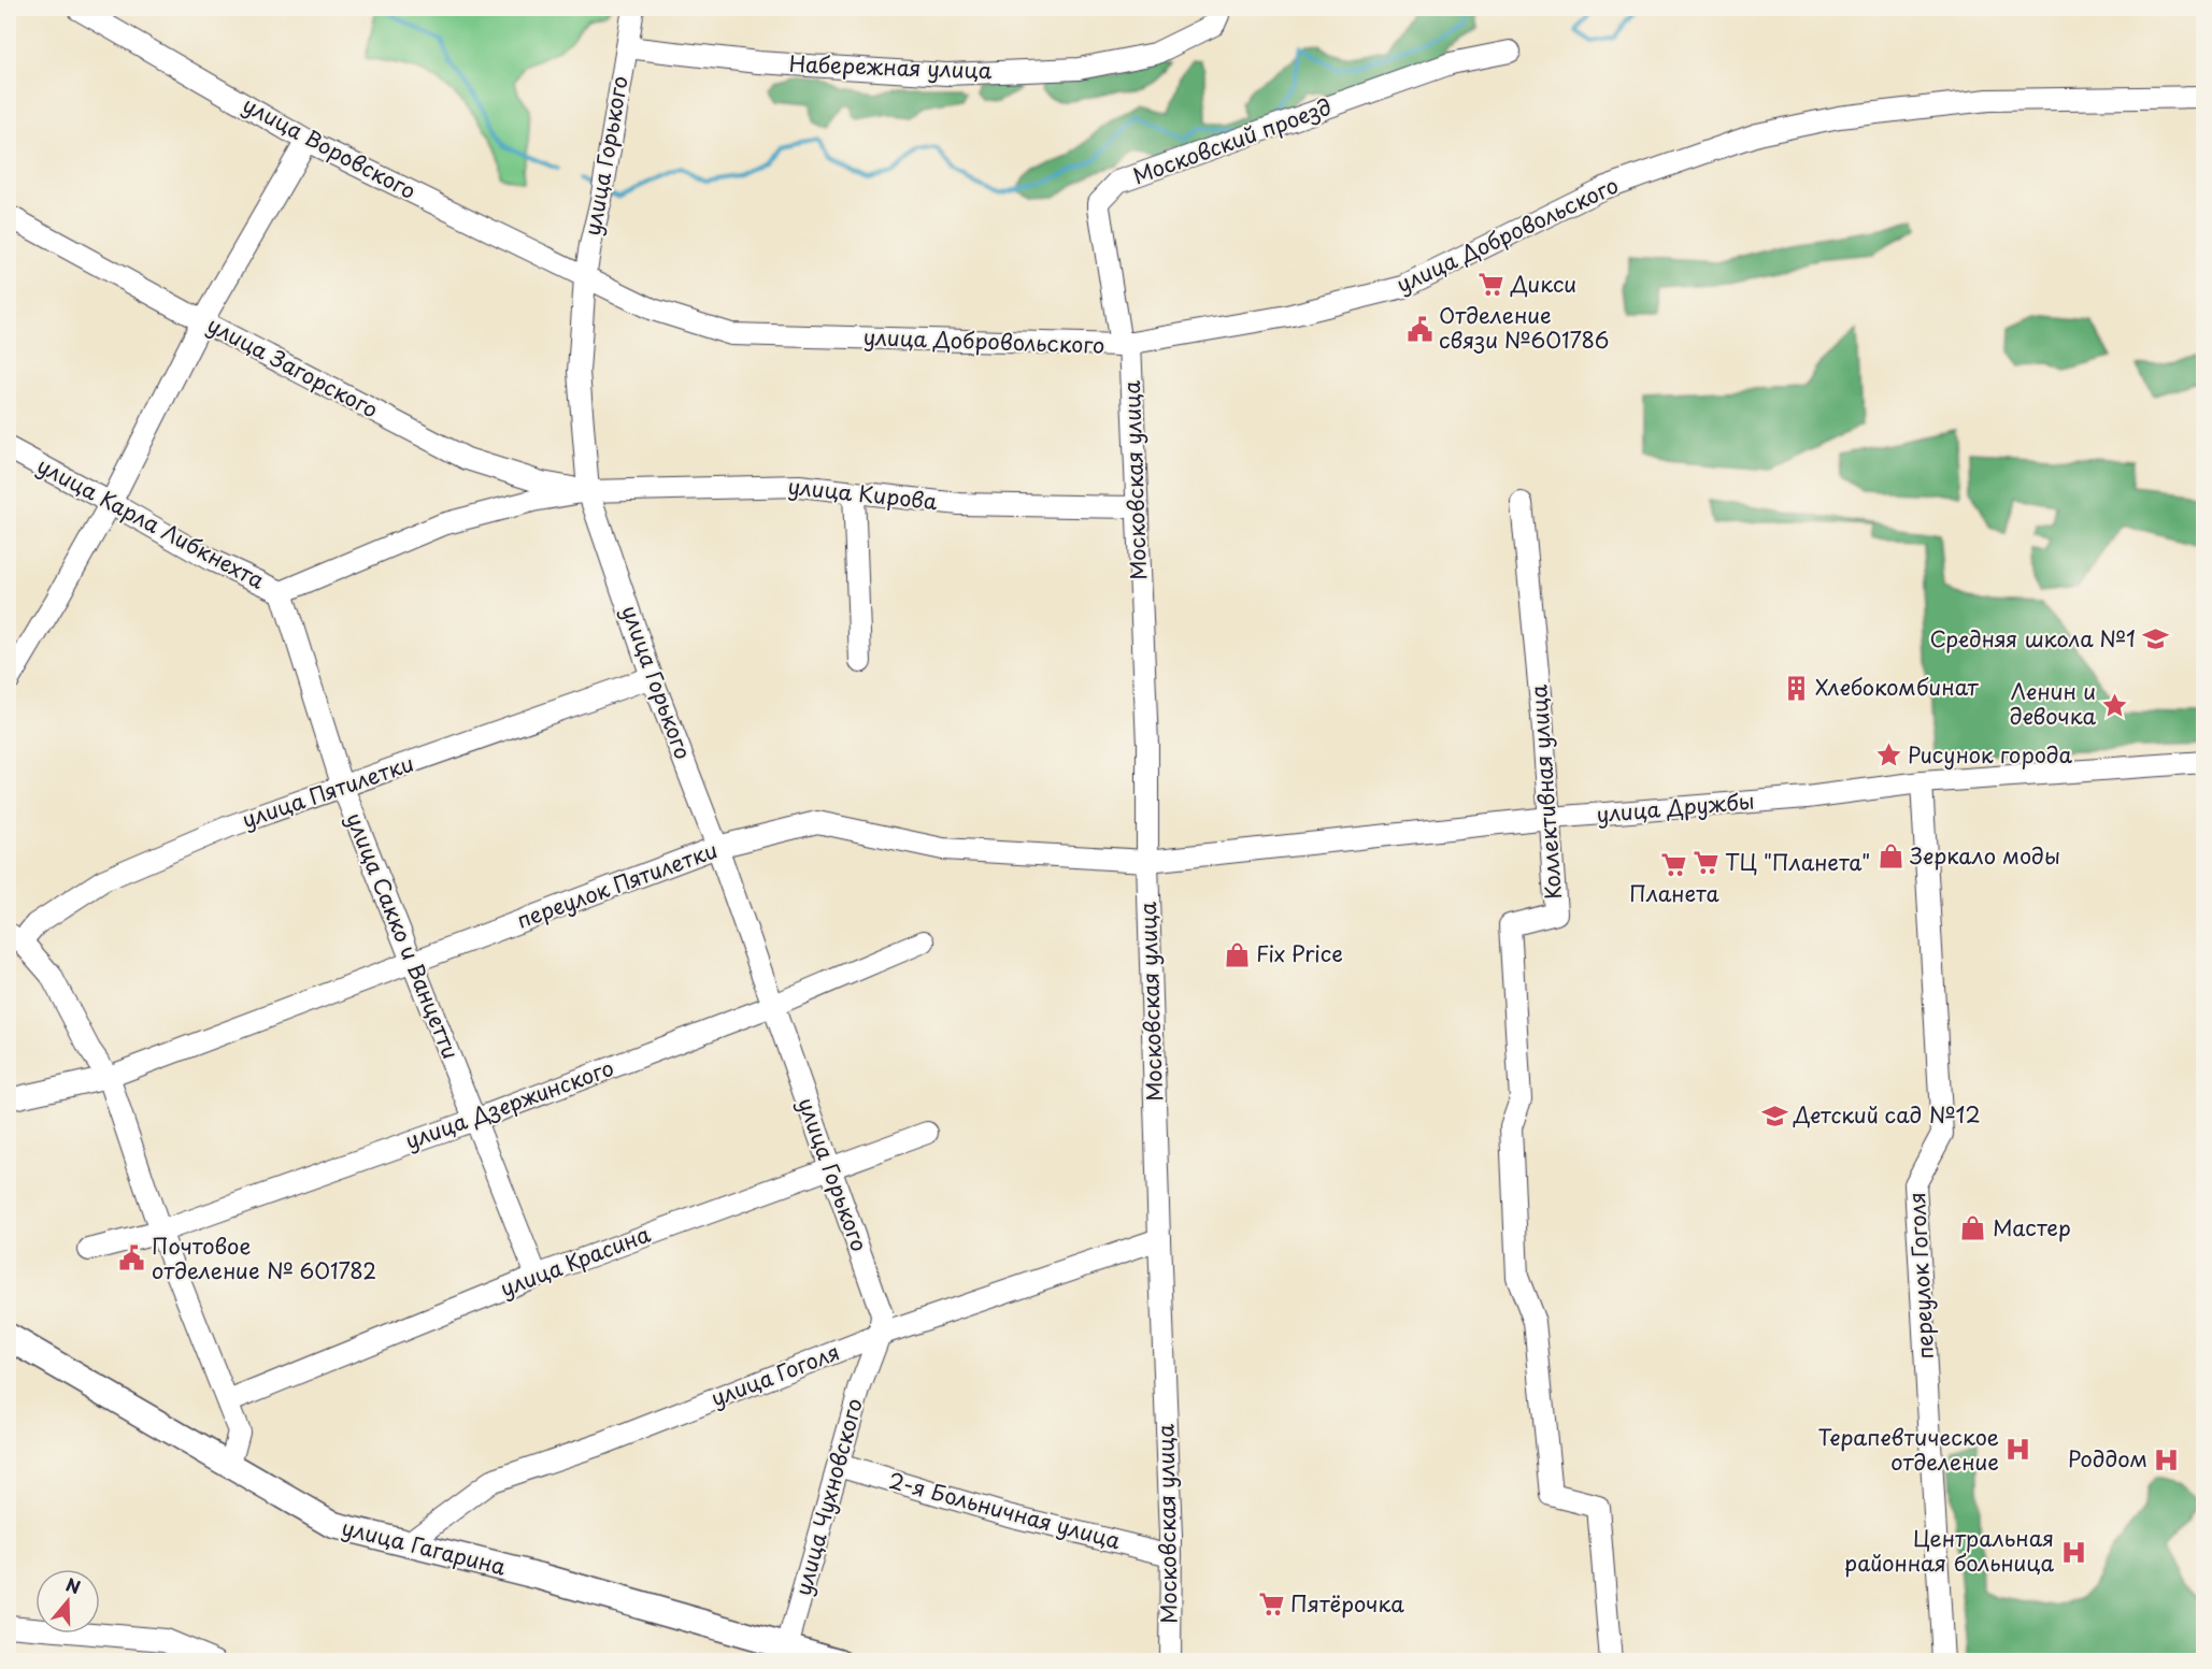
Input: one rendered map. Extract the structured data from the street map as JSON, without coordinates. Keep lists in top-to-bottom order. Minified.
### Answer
{"streets":{"main road":["улица Гагарина"],"street":["Набережная улица","Московский проезд","улица Воровского","улица Горького","улица Добровольского","улица Загорского","Московская улица","улица Кирова","улица Карла Либкнехта","улица Пятилетки","Коллективная улица","улица Дружбы","переулок Пятилетки","улица Сакко и Ванцетти","улица Дзержинского","улица Красина","переулок Гоголя","улица Гоголя","улица Чухновского","2-я Больничная улица"]},"crossings":[["Набережная улица","улица Горького"],["Московский проезд","улица Добровольского"],["Московский проезд","Московская улица"],["улица Воровского","улица Горького"],["улица Воровского","улица Добровольского"],["улица Горького","улица Добровольского"],["улица Горького","улица Загорского"],["улица Горького","улица Кирова"],["улица Горького","улица Карла Либкнехта"],["улица Горького","улица Пятилетки"],["улица Горького","переулок Пятилетки"],["улица Горького","улица Дзержинского"],["улица Горького","улица Красина"],["улица Горького","улица Гоголя"],["улица Горького","улица Чухновского"],["улица Добровольского","Московская улица"],["улица Загорского","улица Кирова"],["улица Загорского","улица Карла Либкнехта"],["Московская улица","улица Кирова"],["Московская улица","улица Дружбы"],["Московская улица","переулок Пятилетки"],["Московская улица","улица Гоголя"],["Московская улица","2-я Больничная улица"],["улица Кирова","улица Карла Либкнехта"],["улица Карла Либкнехта","улица Сакко и Ванцетти"],["улица Пятилетки","улица Сакко и Ванцетти"],["Коллективная улица","улица Дружбы"],["улица Дружбы","переулок Пятилетки"],["улица Дружбы","переулок Гоголя"],["переулок Пятилетки","улица Сакко и Ванцетти"],["улица Сакко и Ванцетти","улица Дзержинского"],["улица Сакко и Ванцетти","улица Красина"],["улица Гоголя","улица Чухновского"],["улица Гоголя","улица Гагарина"],["улица Чухновского","2-я Больничная улица"],["улица Чухновского","улица Гагарина"]],"places":{"supermarket":["Дикси","ТЦ \"Планета\"","Планета","Пятёрочка"],"public building":["Отделение связи №601786","Почтовое отделение № 601782"],"school or university":["Средняя школа №1","Детский сад №12"],"building":["Хлебокомбинат"],"place":["Ленин и девочка","Рисунок города"],"shop":["Зеркало моды","Fix Price","Мастер"],"hospital":["Терапевтическое отделение","Роддом","Центральная районная больница"]},"north":"top"}
